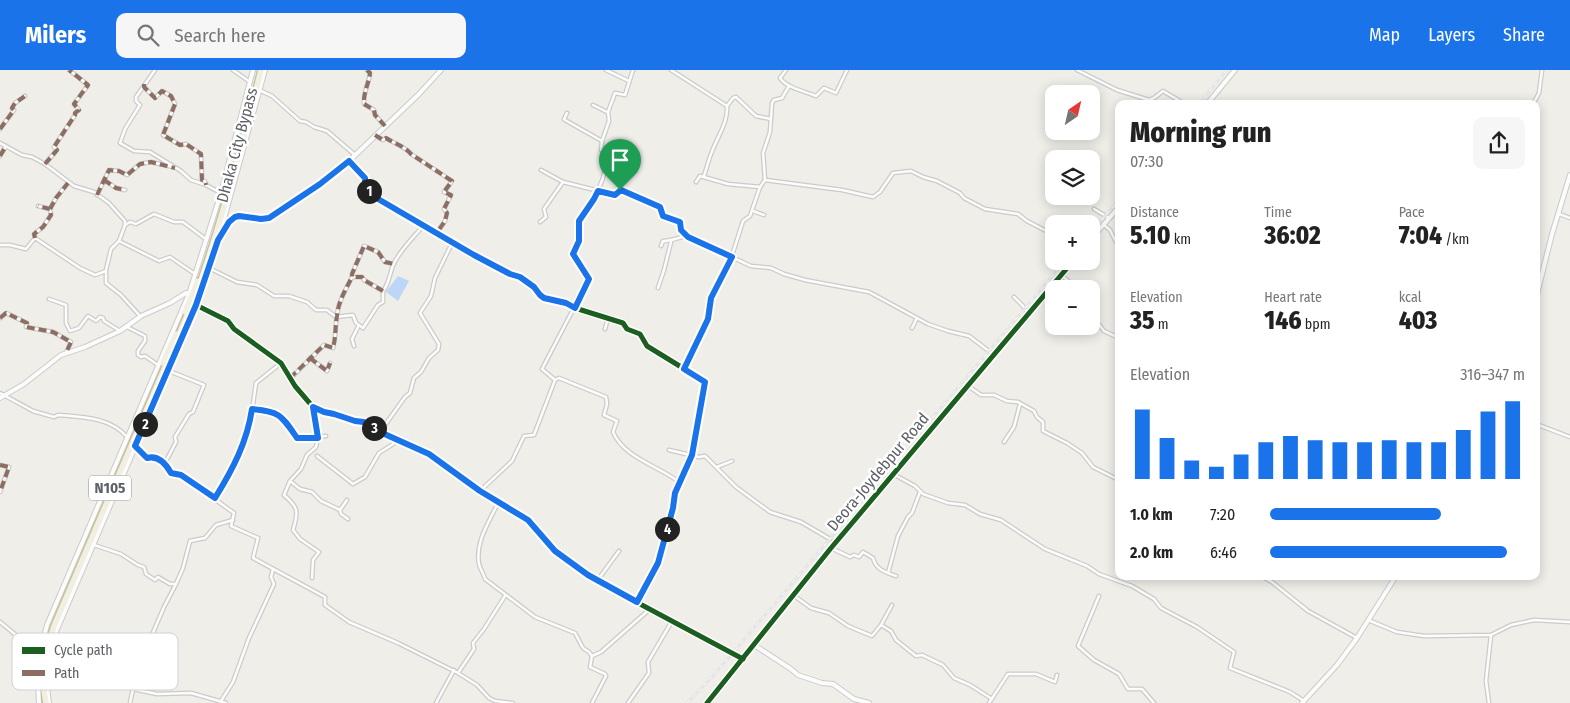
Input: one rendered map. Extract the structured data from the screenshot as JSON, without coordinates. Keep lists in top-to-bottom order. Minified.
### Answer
{"streets":{"highway":["Dhaka City Bypass","N105"],"main road":["Deora-Joydebpur Road"]},"crossings":[["Dhaka City Bypass","N105"]],"legend":["Cycle path","Path"],"north":"top right","page":{"header":"Milers","search":"Search here","nav":["Map","Layers","Share"],"map_buttons":["+","−"],"heading":["Morning run","07:30"],"pins":["1","2","3","4"],"stats":[["Distance","5.10 km"],["Time","36:02"],["Pace","7:04 /km"],["Elevation","35 m"],["Heart rate","146 bpm"],["kcal","403"]],"chart":["Elevation","316–347 m"],"list":[{"name":"1.0 km","note":"7:20"},{"name":"2.0 km","note":"6:46"}]}}
